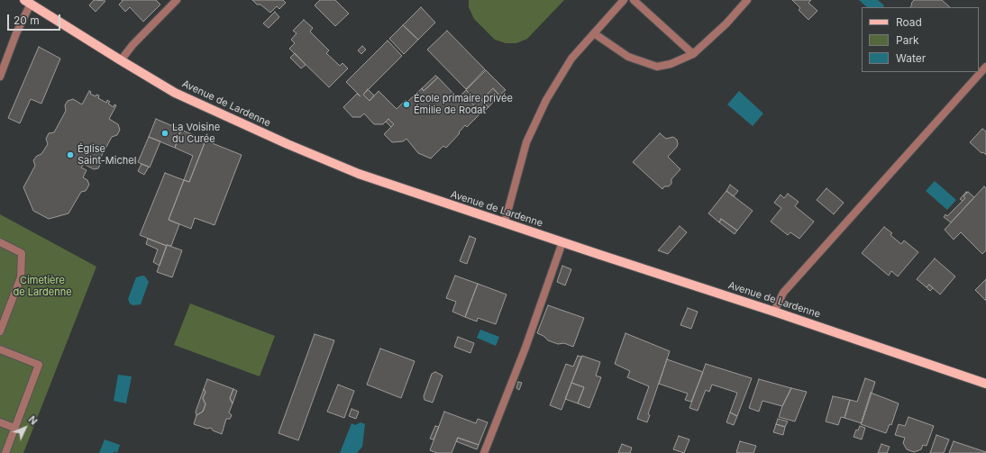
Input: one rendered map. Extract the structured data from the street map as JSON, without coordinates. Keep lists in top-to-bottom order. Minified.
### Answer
{"streets":{"main road":["Avenue de Lardenne"]},"parks":["Cimetière de Lardenne"],"places":["École primaire privée Émilie de Rodat","La Voisine du Curée","Église Saint-Michel"],"legend":["Road","Park","Water"],"scale_bar":"20 m","north":"top right"}
